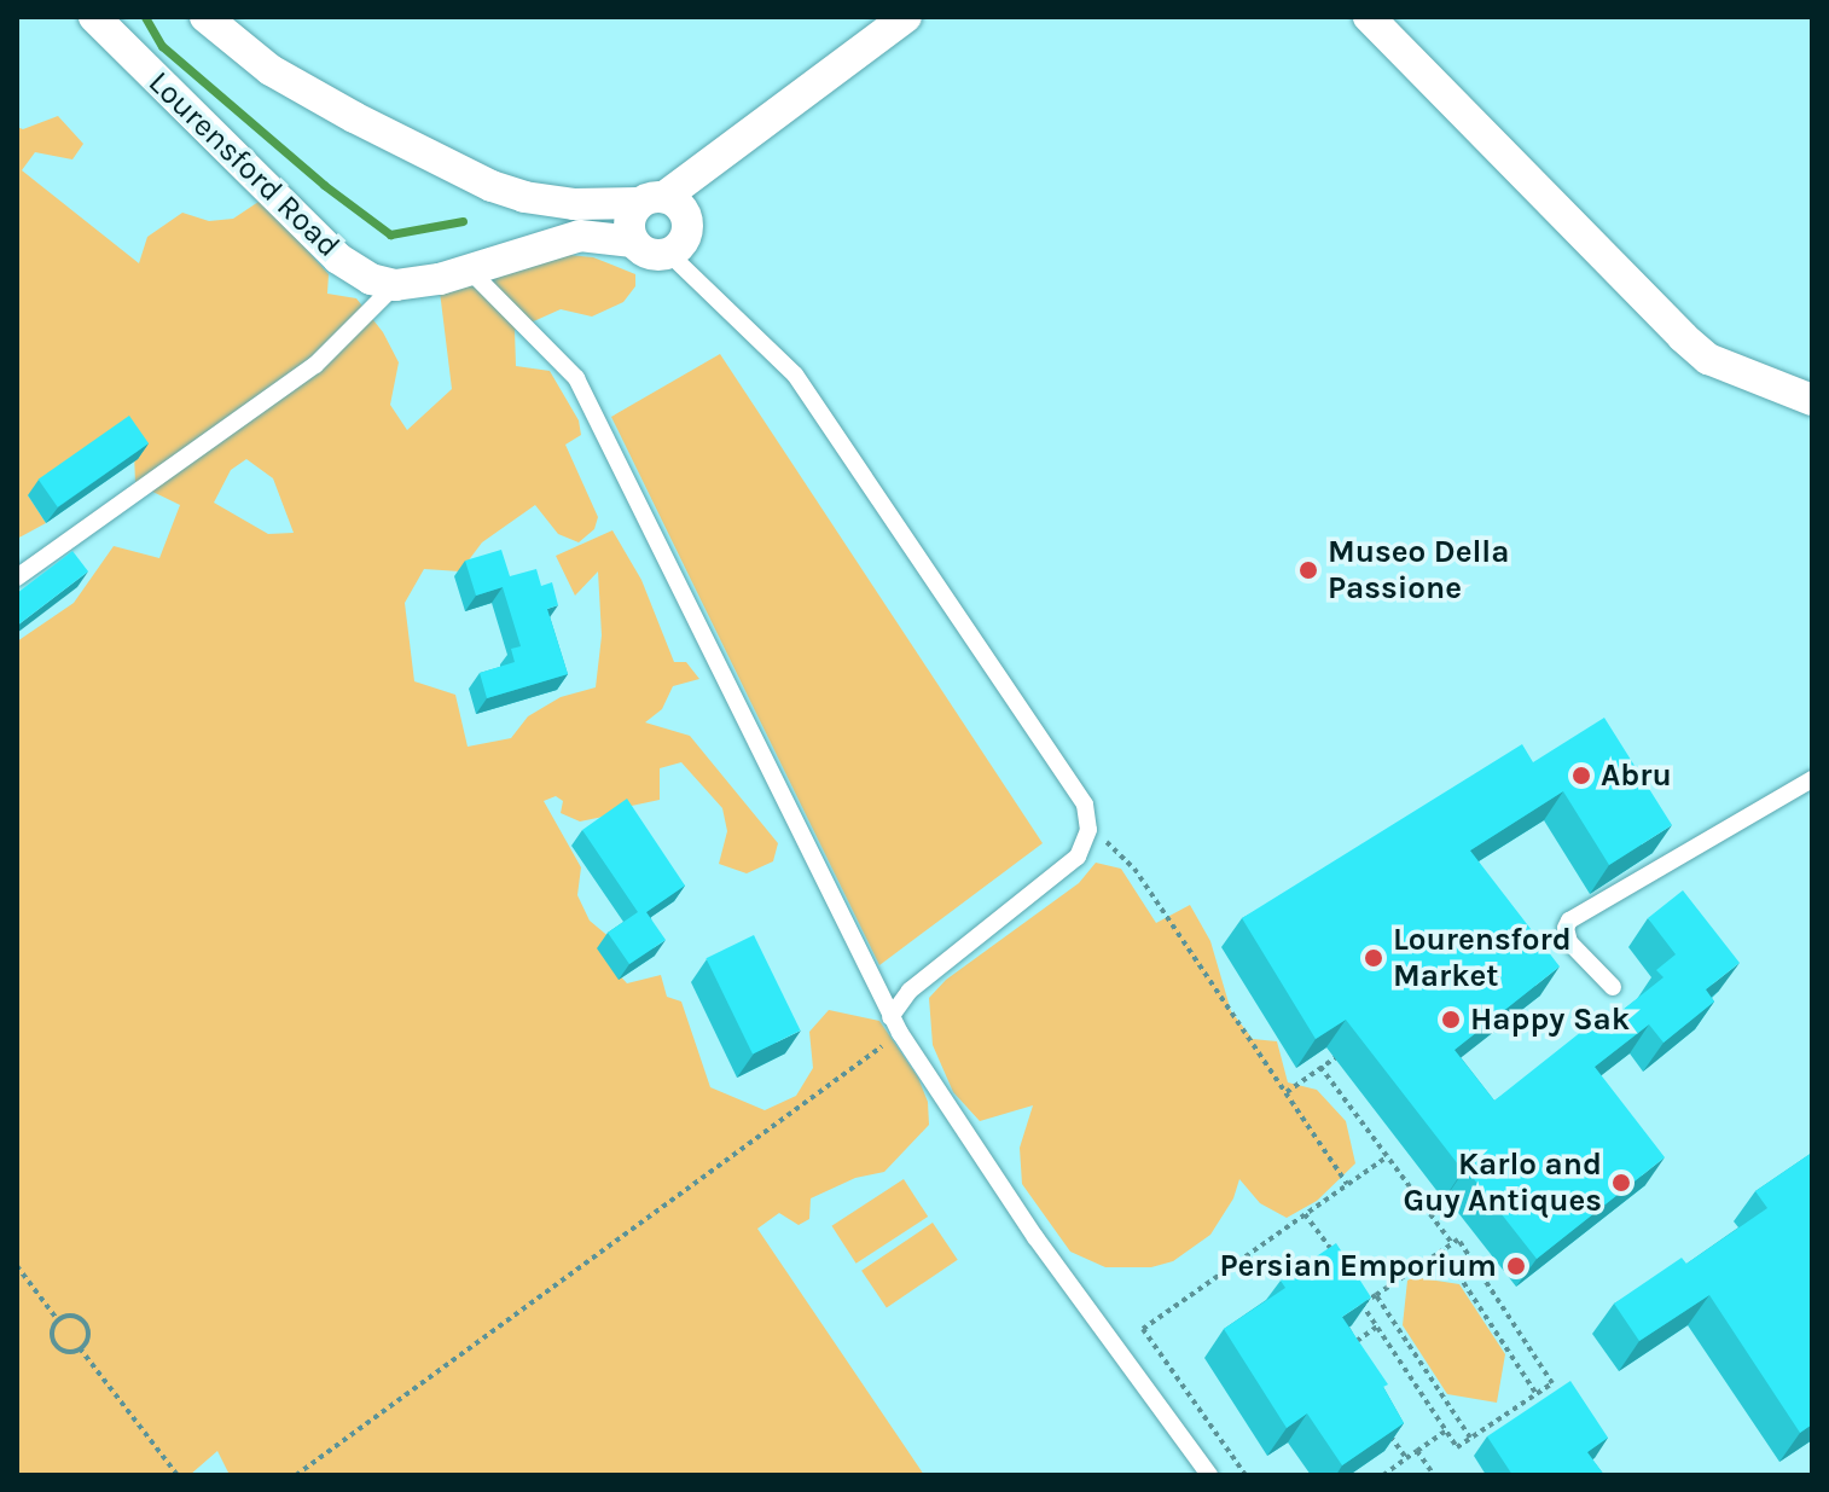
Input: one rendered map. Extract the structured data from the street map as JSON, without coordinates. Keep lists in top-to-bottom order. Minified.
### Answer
{"streets":{"street":["Lourensford Road"]},"places":["Museo Della Passione","Abru","Lourensford Market","Happy Sak","Karlo and Guy Antiques","Persian Emporium"]}
